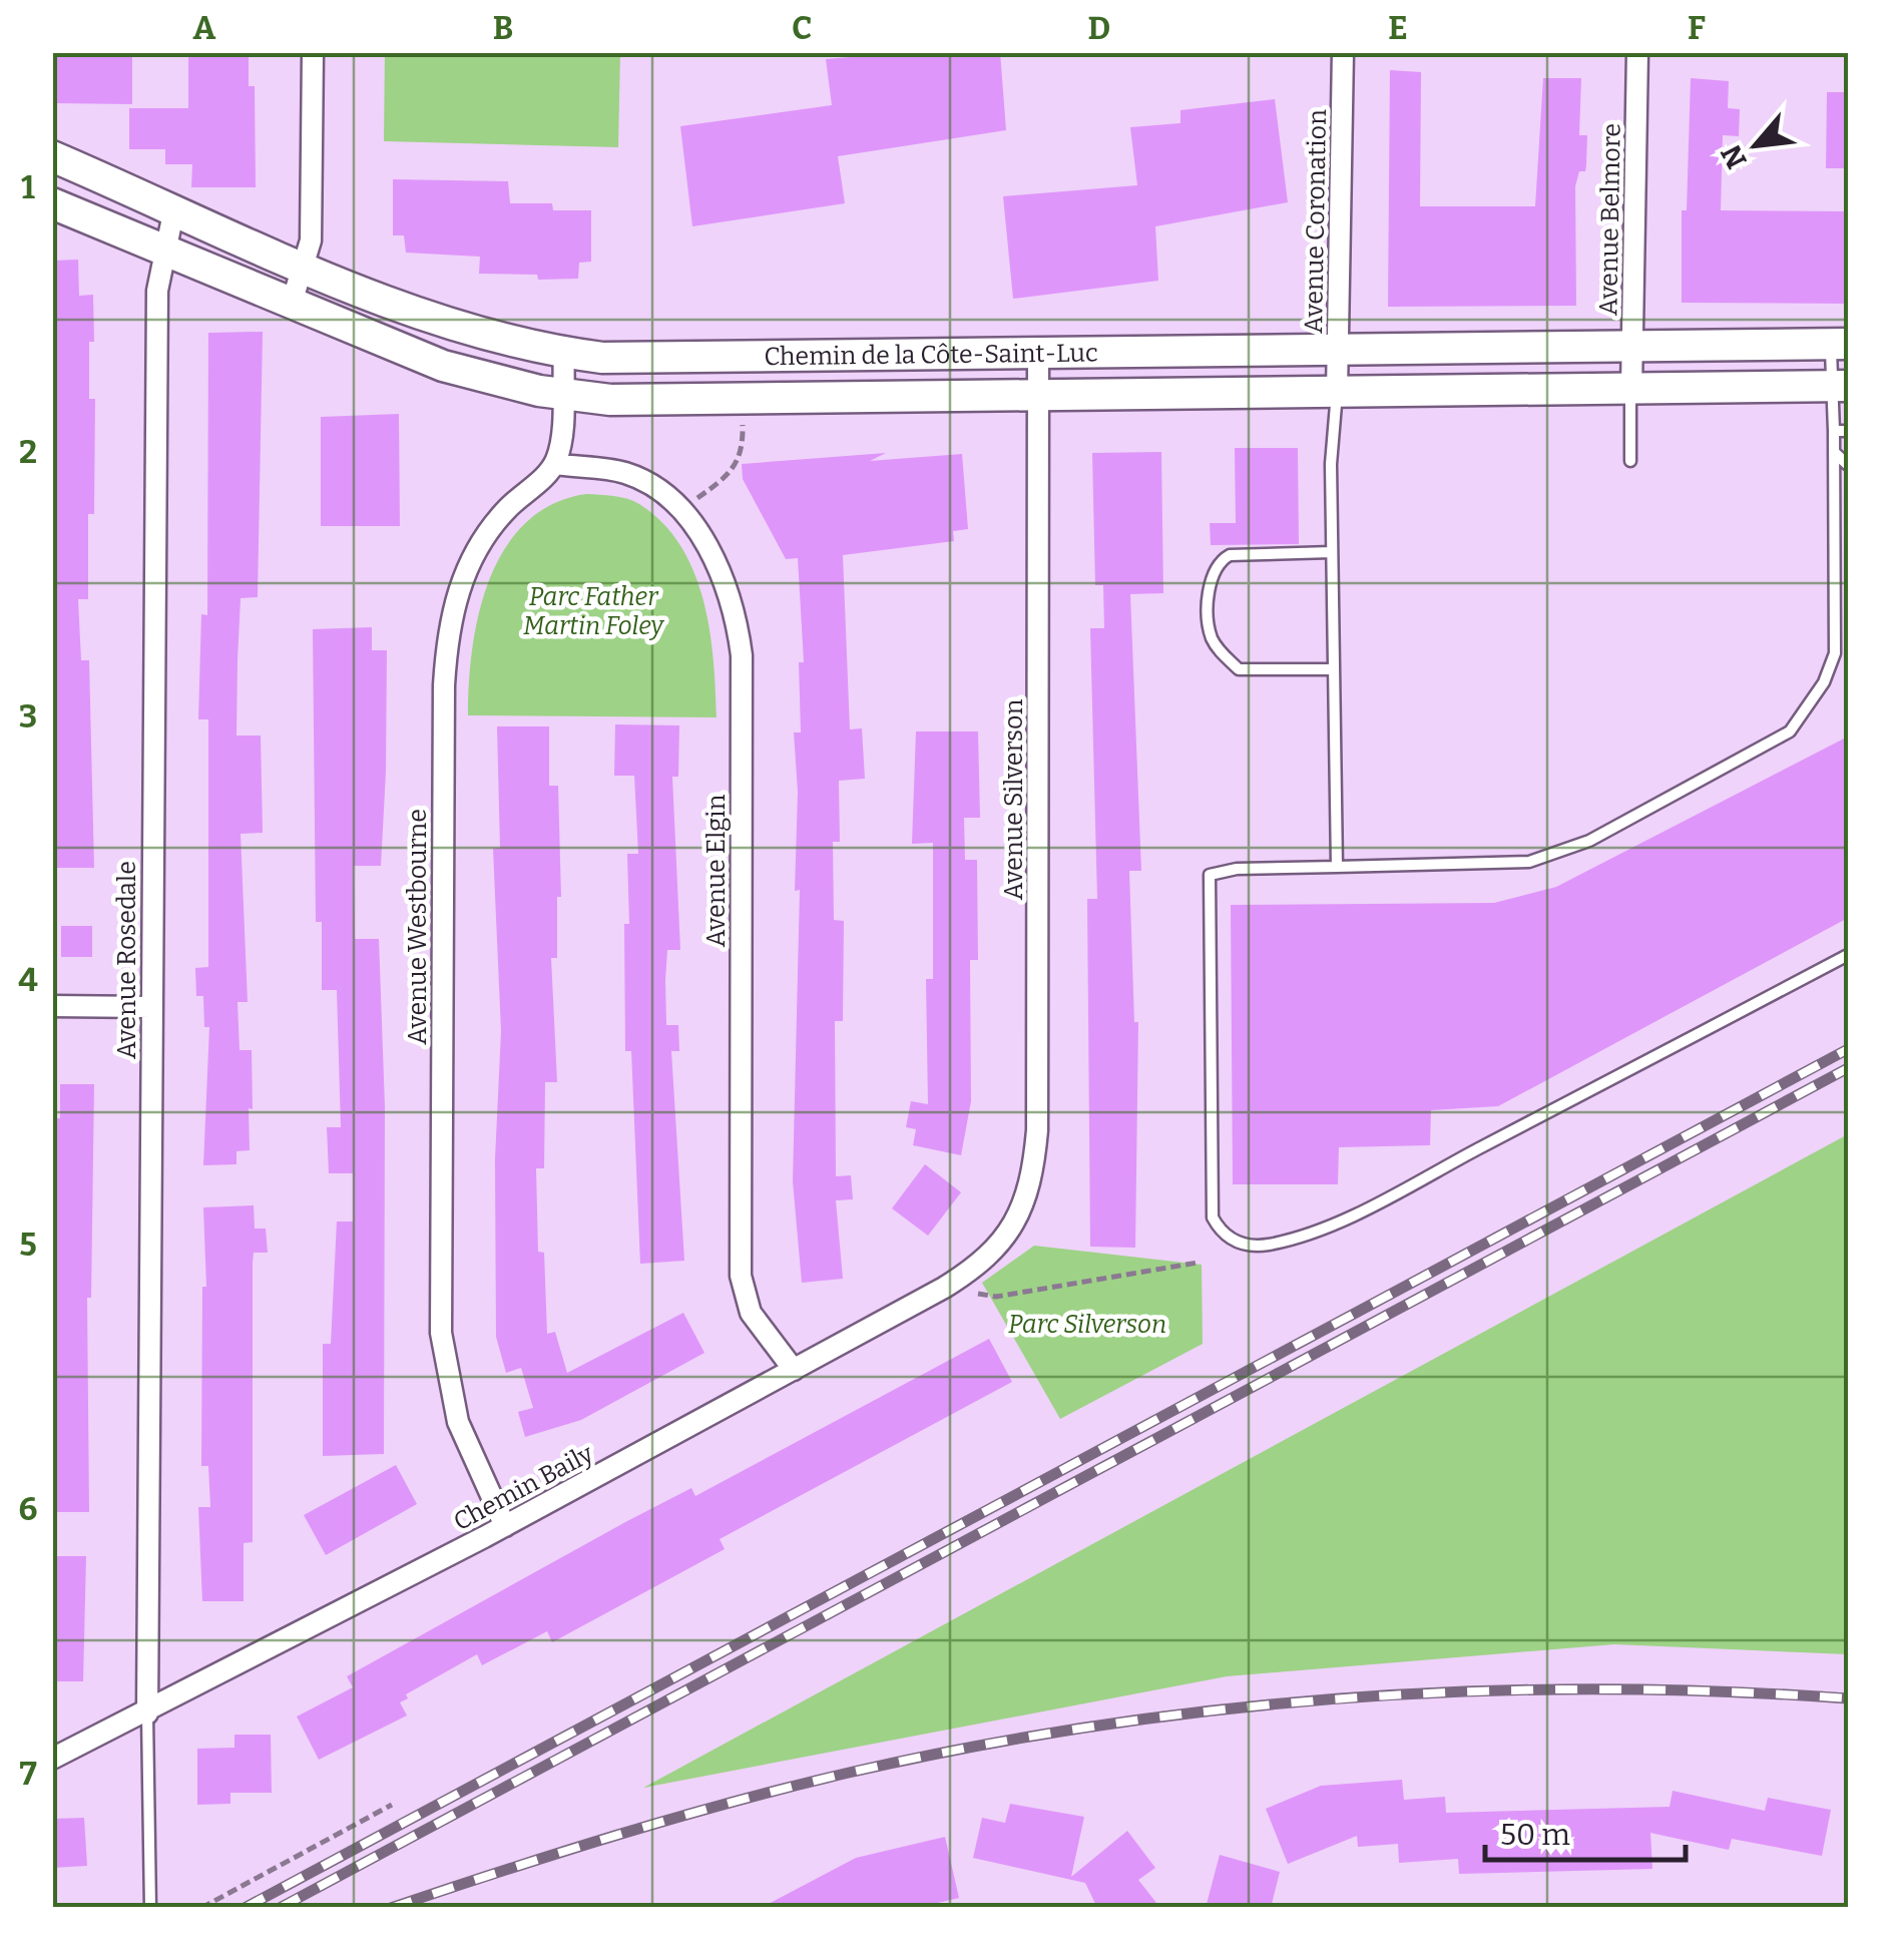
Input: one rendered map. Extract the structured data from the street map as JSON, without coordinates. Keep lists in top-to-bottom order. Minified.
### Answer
{"streets":{"main road":["Chemin de la Côte-Saint-Luc"],"street":["Avenue Belmore","Avenue Coronation","Avenue Silverson","Avenue Elgin","Avenue Westbourne","Avenue Rosedale","Chemin Baily"]},"crossings":[["Avenue Belmore","Chemin de la Côte-Saint-Luc"],["Avenue Coronation","Chemin de la Côte-Saint-Luc"],["Chemin de la Côte-Saint-Luc","Avenue Silverson"],["Chemin de la Côte-Saint-Luc","Avenue Rosedale"],["Avenue Silverson","Chemin Baily"],["Avenue Elgin","Avenue Westbourne"],["Avenue Elgin","Chemin Baily"],["Avenue Westbourne","Chemin Baily"],["Avenue Rosedale","Chemin Baily"]],"parks":["Parc Father Martin Foley","Parc Silverson"],"scale_bar":"50 m","north":"bottom left","grid":{"columns":["A","B","C","D","E","F"],"rows":["1","2","3","4","5","6","7"]}}
